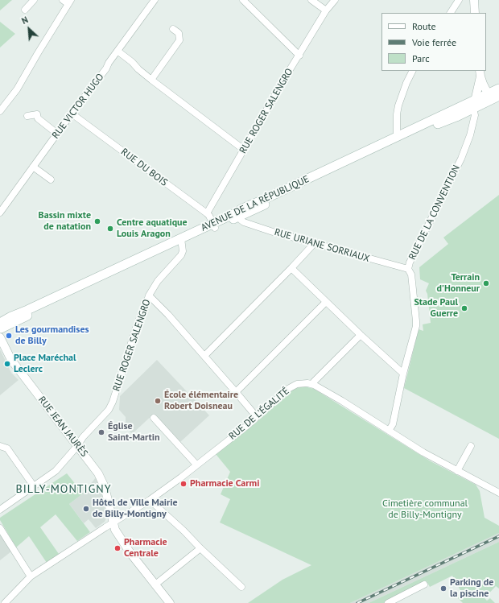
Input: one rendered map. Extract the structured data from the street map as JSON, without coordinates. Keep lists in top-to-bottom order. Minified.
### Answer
{"streets":{"main road":["AVENUE DE LA RÉPUBLIQUE"],"street":["RUE VICTOR HUGO","RUE ROGER SALENGRO","RUE DU BOIS","RUE DE LA CONVENTION","RUE URIANE SORRIAUX","RUE DE L'ÉGALITÉ","RUE JEAN JAURÈS"]},"crossings":[["RUE VICTOR HUGO","RUE DU BOIS"],["RUE ROGER SALENGRO","RUE DU BOIS"],["RUE ROGER SALENGRO","AVENUE DE LA RÉPUBLIQUE"],["RUE ROGER SALENGRO","RUE JEAN JAURÈS"],["RUE DU BOIS","AVENUE DE LA RÉPUBLIQUE"],["AVENUE DE LA RÉPUBLIQUE","RUE DE LA CONVENTION"],["AVENUE DE LA RÉPUBLIQUE","RUE URIANE SORRIAUX"],["RUE DE LA CONVENTION","RUE URIANE SORRIAUX"],["RUE DE LA CONVENTION","RUE DE L'ÉGALITÉ"],["RUE DE L'ÉGALITÉ","RUE JEAN JAURÈS"]],"districts":["BILLY-MONTIGNY"],"parks":["Cimetière communal de Billy-Montigny"],"places":["Bassin mixte de natation","Centre aquatique Louis Aragon","Terrain d'Honneur","Stade Paul Guerre","Les gourmandises de Billy","Place Maréchal Leclerc","École élémentaire Robert Doisneau","Église Saint-Martin","Pharmacie Carmi","Hôtel de Ville Mairie de Billy-Montigny","Pharmacie Centrale","Parking de la piscine"],"legend":["Route","Voie ferrée","Parc"],"north":"top left"}
